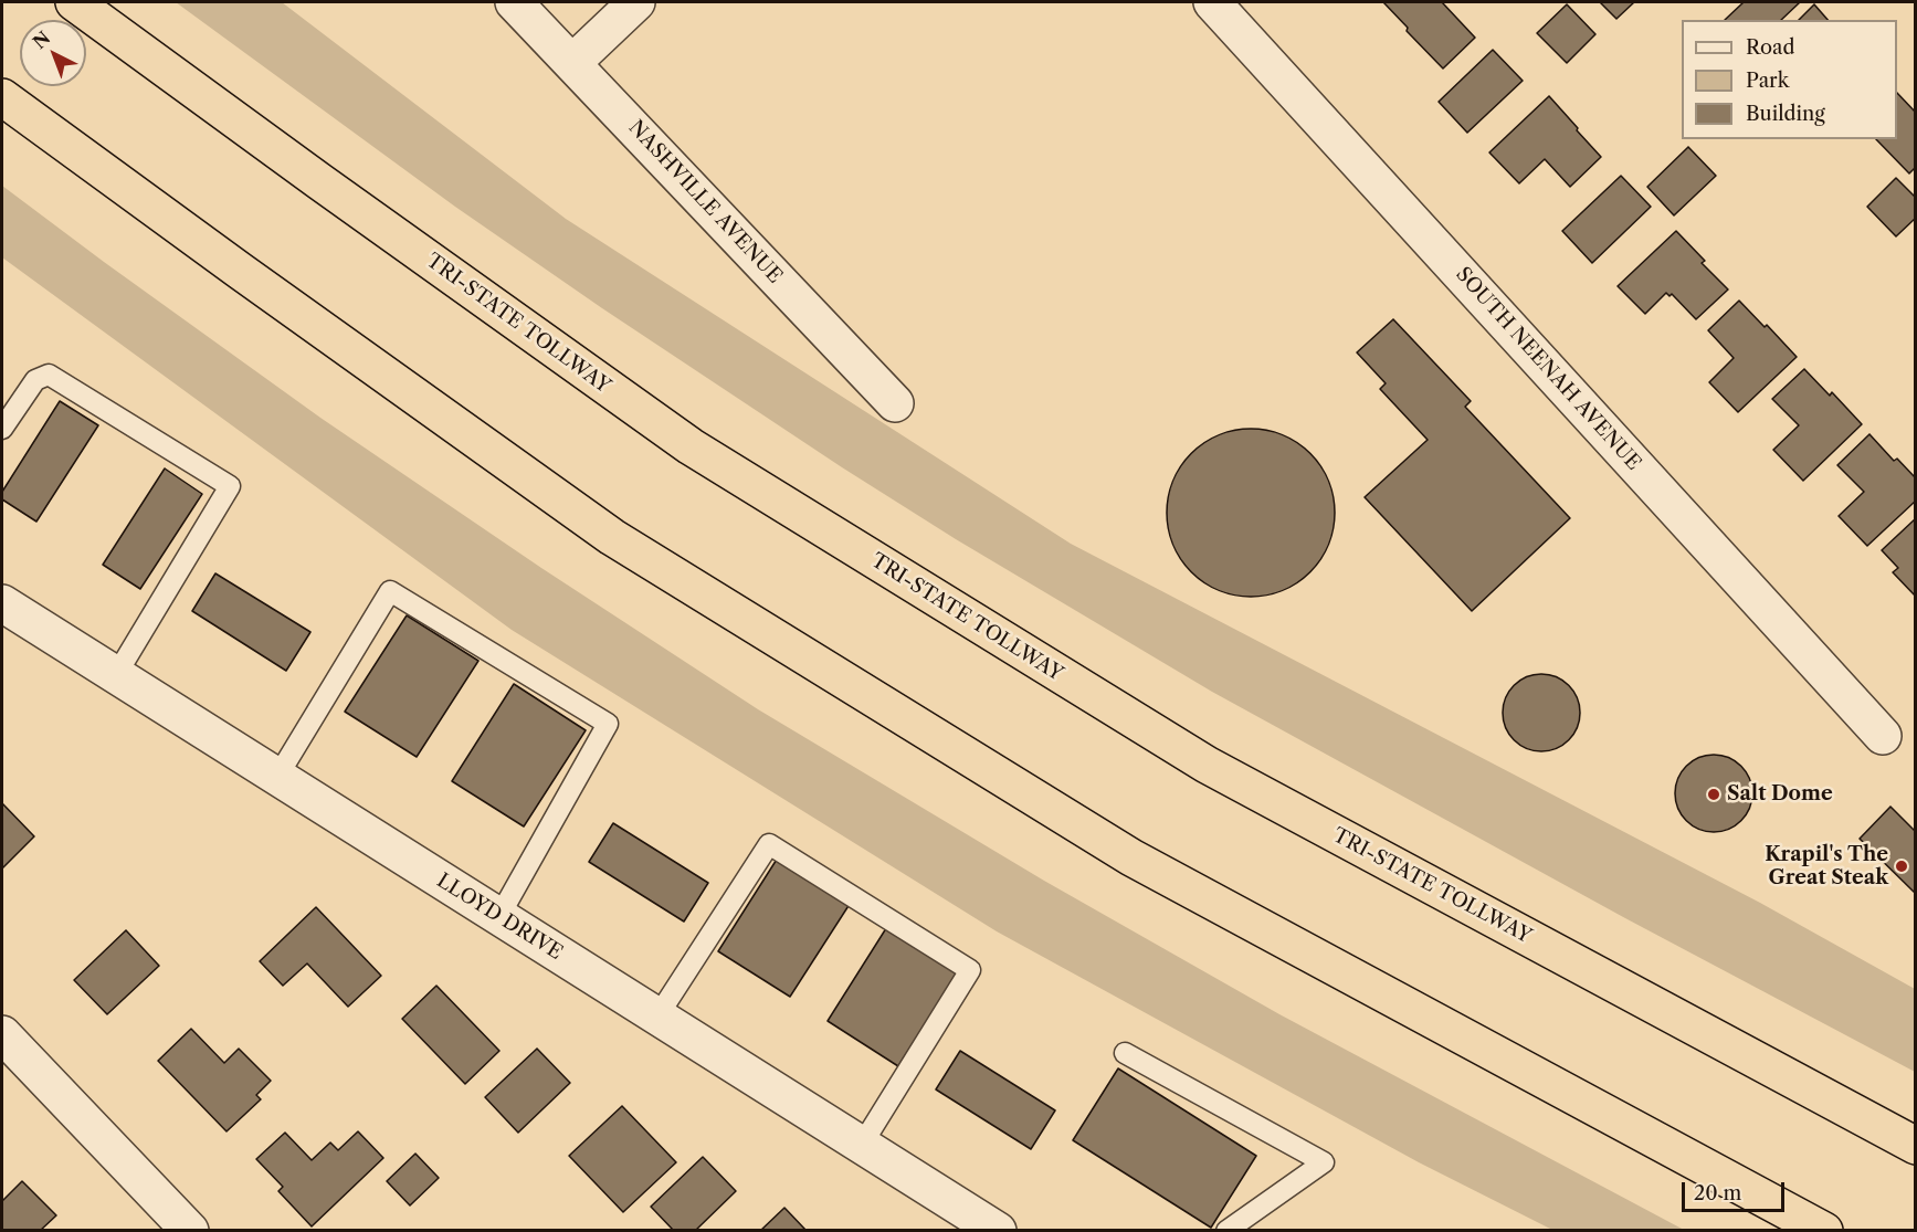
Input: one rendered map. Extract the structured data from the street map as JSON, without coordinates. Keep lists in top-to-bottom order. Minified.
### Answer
{"streets":{"highway":["TRI-STATE TOLLWAY"],"street":["NASHVILLE AVENUE","SOUTH NEENAH AVENUE","LLOYD DRIVE"]},"places":["Salt Dome","Krapil's The Great Steak"],"legend":["Road","Park","Building"],"scale_bar":"20 m","north":"top left"}
